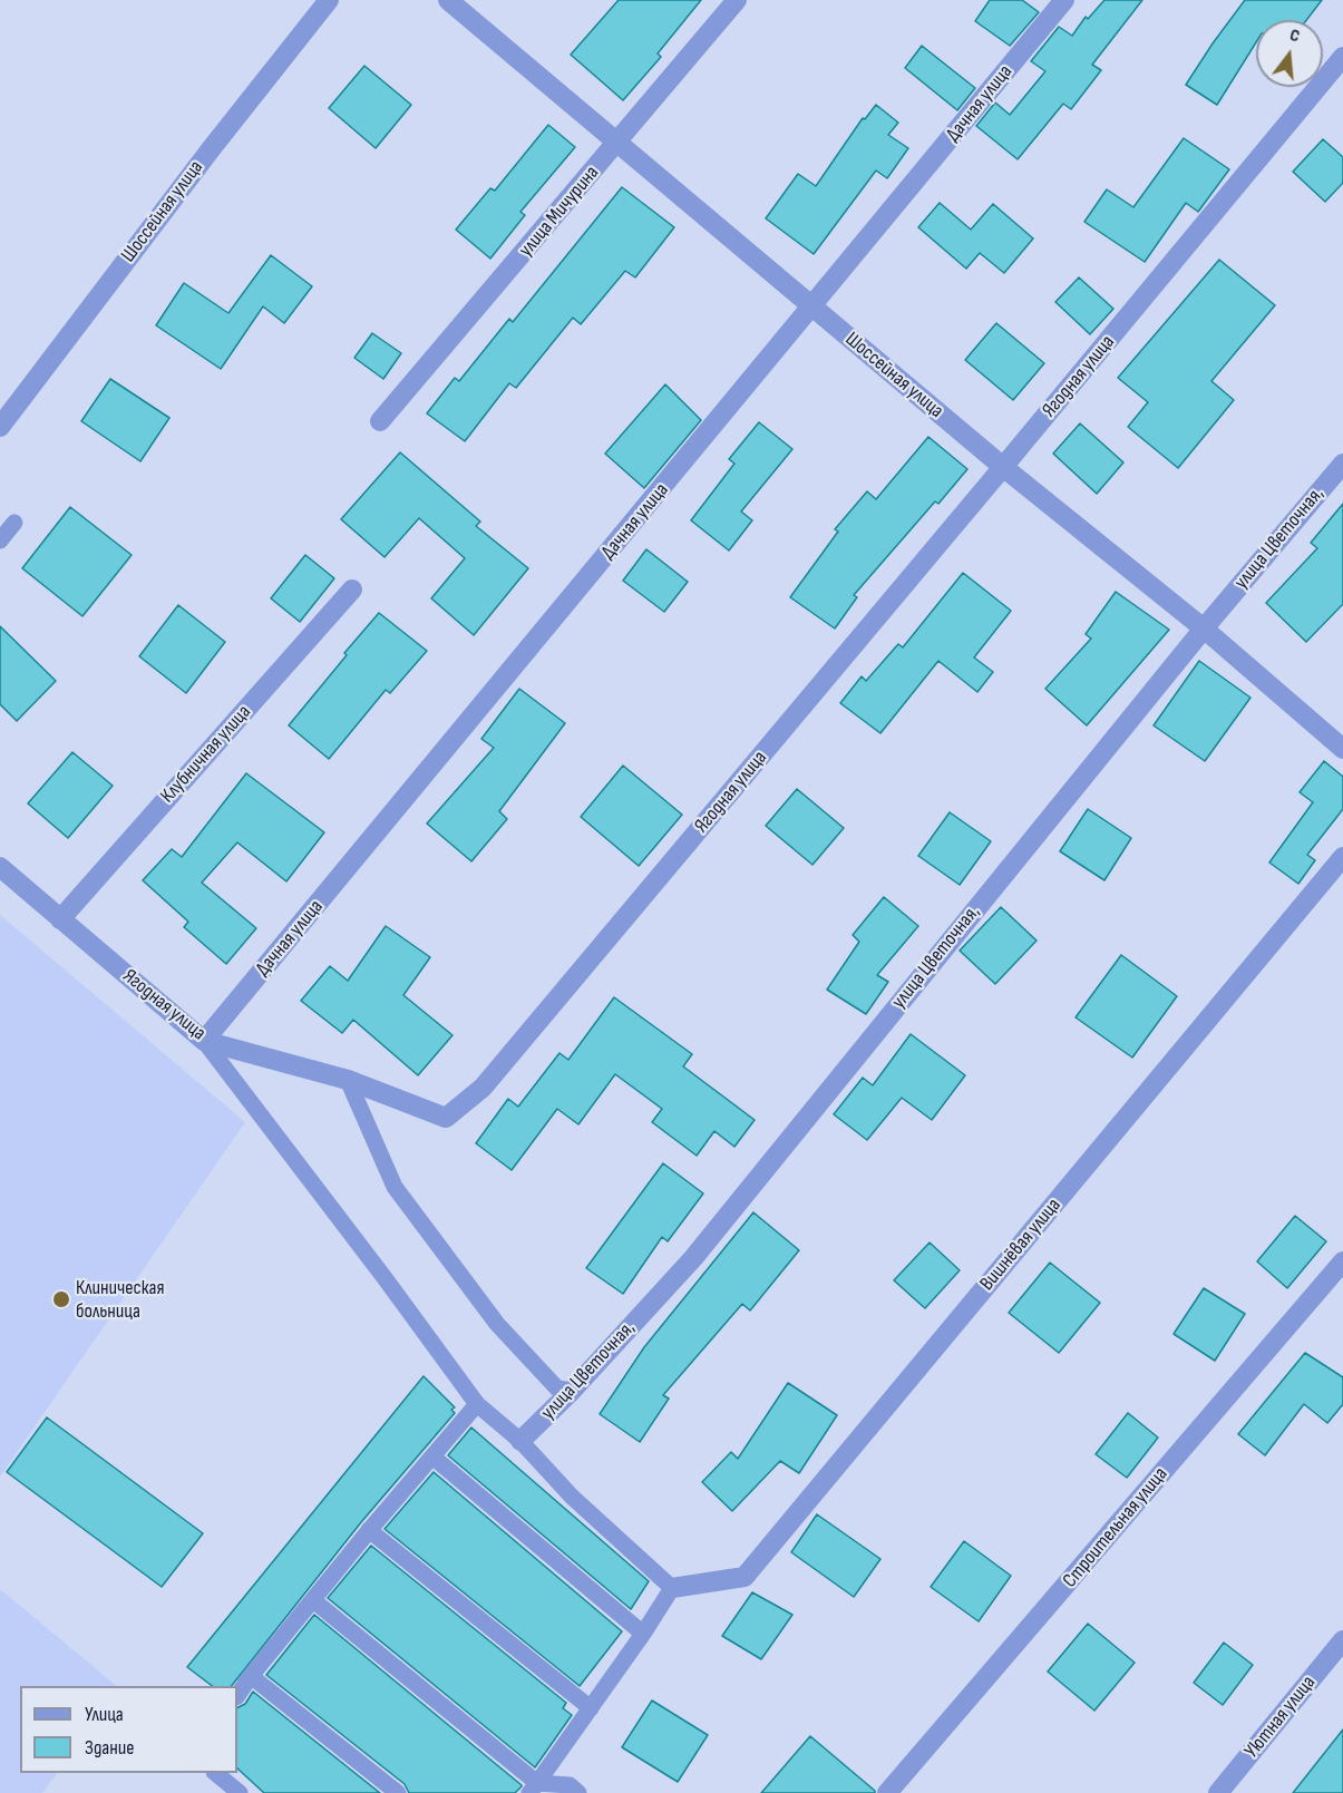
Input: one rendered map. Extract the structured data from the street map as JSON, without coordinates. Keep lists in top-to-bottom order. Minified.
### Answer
{"streets":{"street":["Дачная улица","Шоссейная улица","улица Мичурина","Ягодная улица","улица Цветочная,","Клубничная улица","Вишнёвая улица","Строительная улица","Уютная улица"]},"crossings":[["Дачная улица","Шоссейная улица"],["Дачная улица","Ягодная улица"],["Шоссейная улица","улица Мичурина"],["Шоссейная улица","Ягодная улица"],["Шоссейная улица","улица Цветочная,"],["Ягодная улица","Клубничная улица"]],"places":["Клиническая больница"],"legend":["Улица","Здание"],"north":"top"}
